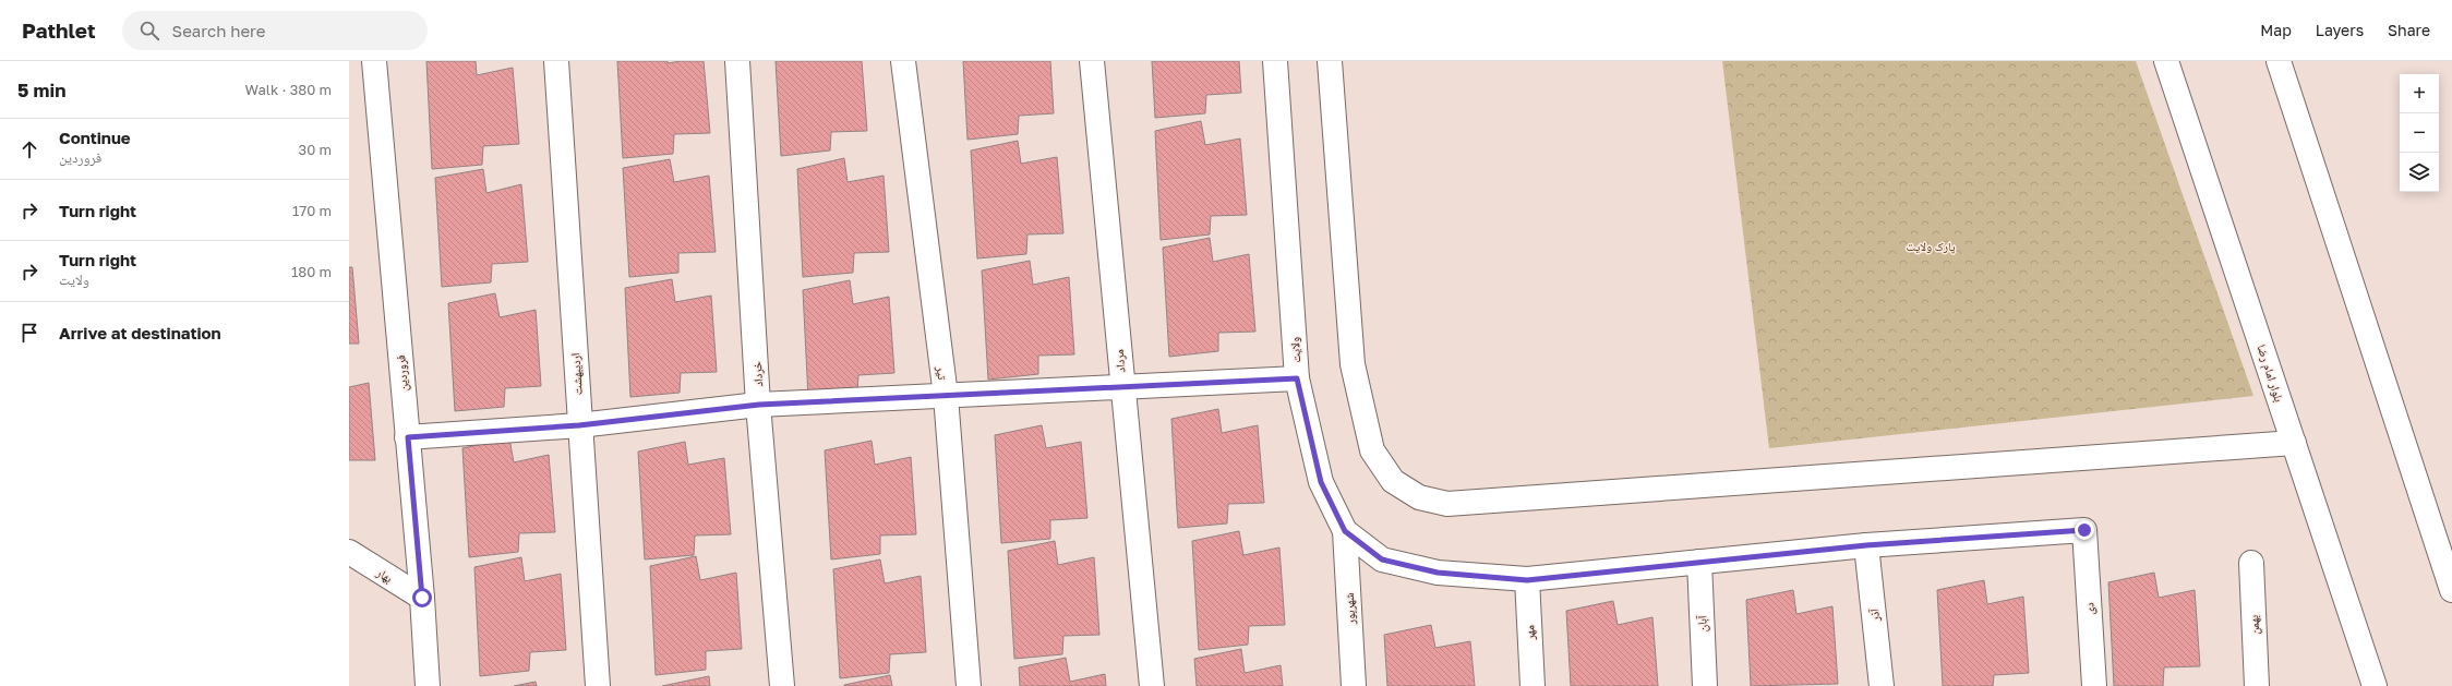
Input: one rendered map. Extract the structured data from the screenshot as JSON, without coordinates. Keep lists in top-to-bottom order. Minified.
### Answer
{"streets":{"street":["ولایت","مرداد","فروردین","تیر","بلوار امام رضا","اردیبهشت","خرداد","بهار","شهریور","دی","آذر","آبان","بهمن","مهر"]},"crossings":[["ولایت","شهریور"],["ولایت","دی"],["ولایت","آذر"],["ولایت","آبان"],["ولایت","مهر"],["فروردین","بهار"]],"parks":["پارک ولایت"],"page":{"header":"Pathlet","search":"Search here","nav":["Map","Layers","Share"],"heading":["5 min","Walk · 380 m"],"map_buttons":["+","−"],"list":[["Continue","فروردین","30 m"],["Turn right","170 m"],["Turn right","ولایت","180 m"],"Arrive at destination"]}}
